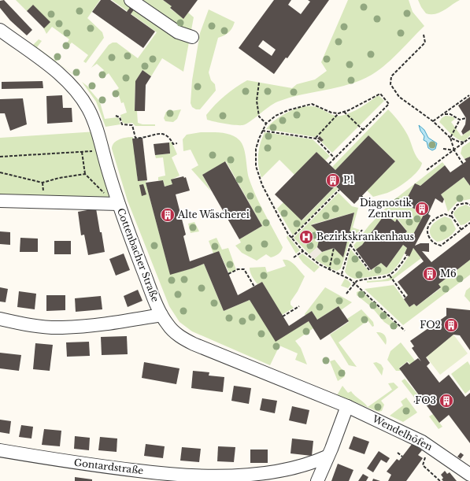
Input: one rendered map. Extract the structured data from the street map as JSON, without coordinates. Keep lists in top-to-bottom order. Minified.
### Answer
{"streets":{"street":["Cottenbacher Straße","Wendelhöfen","Gontardstraße"]},"crossings":[["Cottenbacher Straße","Wendelhöfen"]],"places":{"building":["P1","Diagnostik Zentrum","Alte Wäscherei","M6","FO2","FO3"],"hospital":["Bezirkskrankenhaus"]}}
